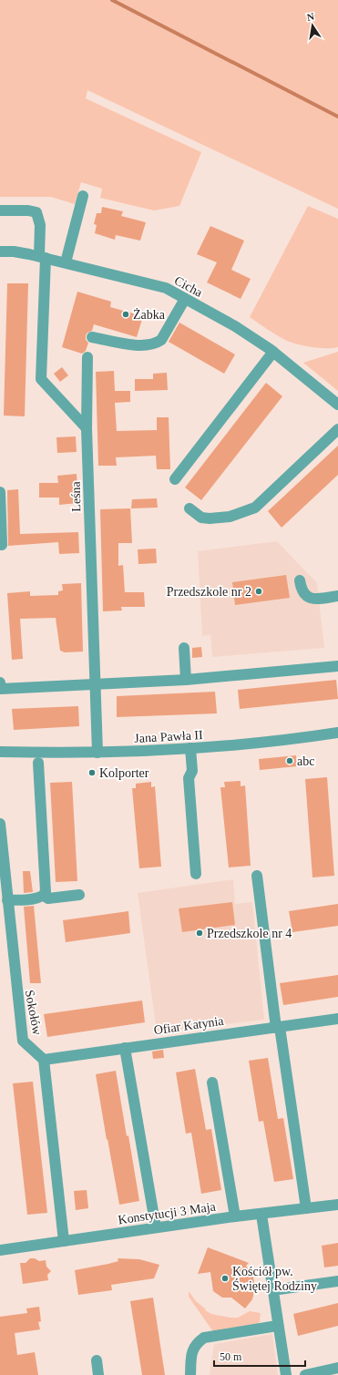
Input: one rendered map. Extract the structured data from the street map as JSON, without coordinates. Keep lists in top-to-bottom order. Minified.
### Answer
{"streets":{"street":["Cicha","Leśna","Jana Pawła II","Sokołów","Ofiar Katynia","Konstytucji 3 Maja"]},"crossings":[["Leśna","Jana Pawła II"],["Sokołów","Ofiar Katynia"]],"places":["Żabka","Przedszkole nr 2","abc","Kolporter","Przedszkole nr 4","Kościół pw. Świętej Rodziny"],"scale_bar":"50 m","north":"top"}
